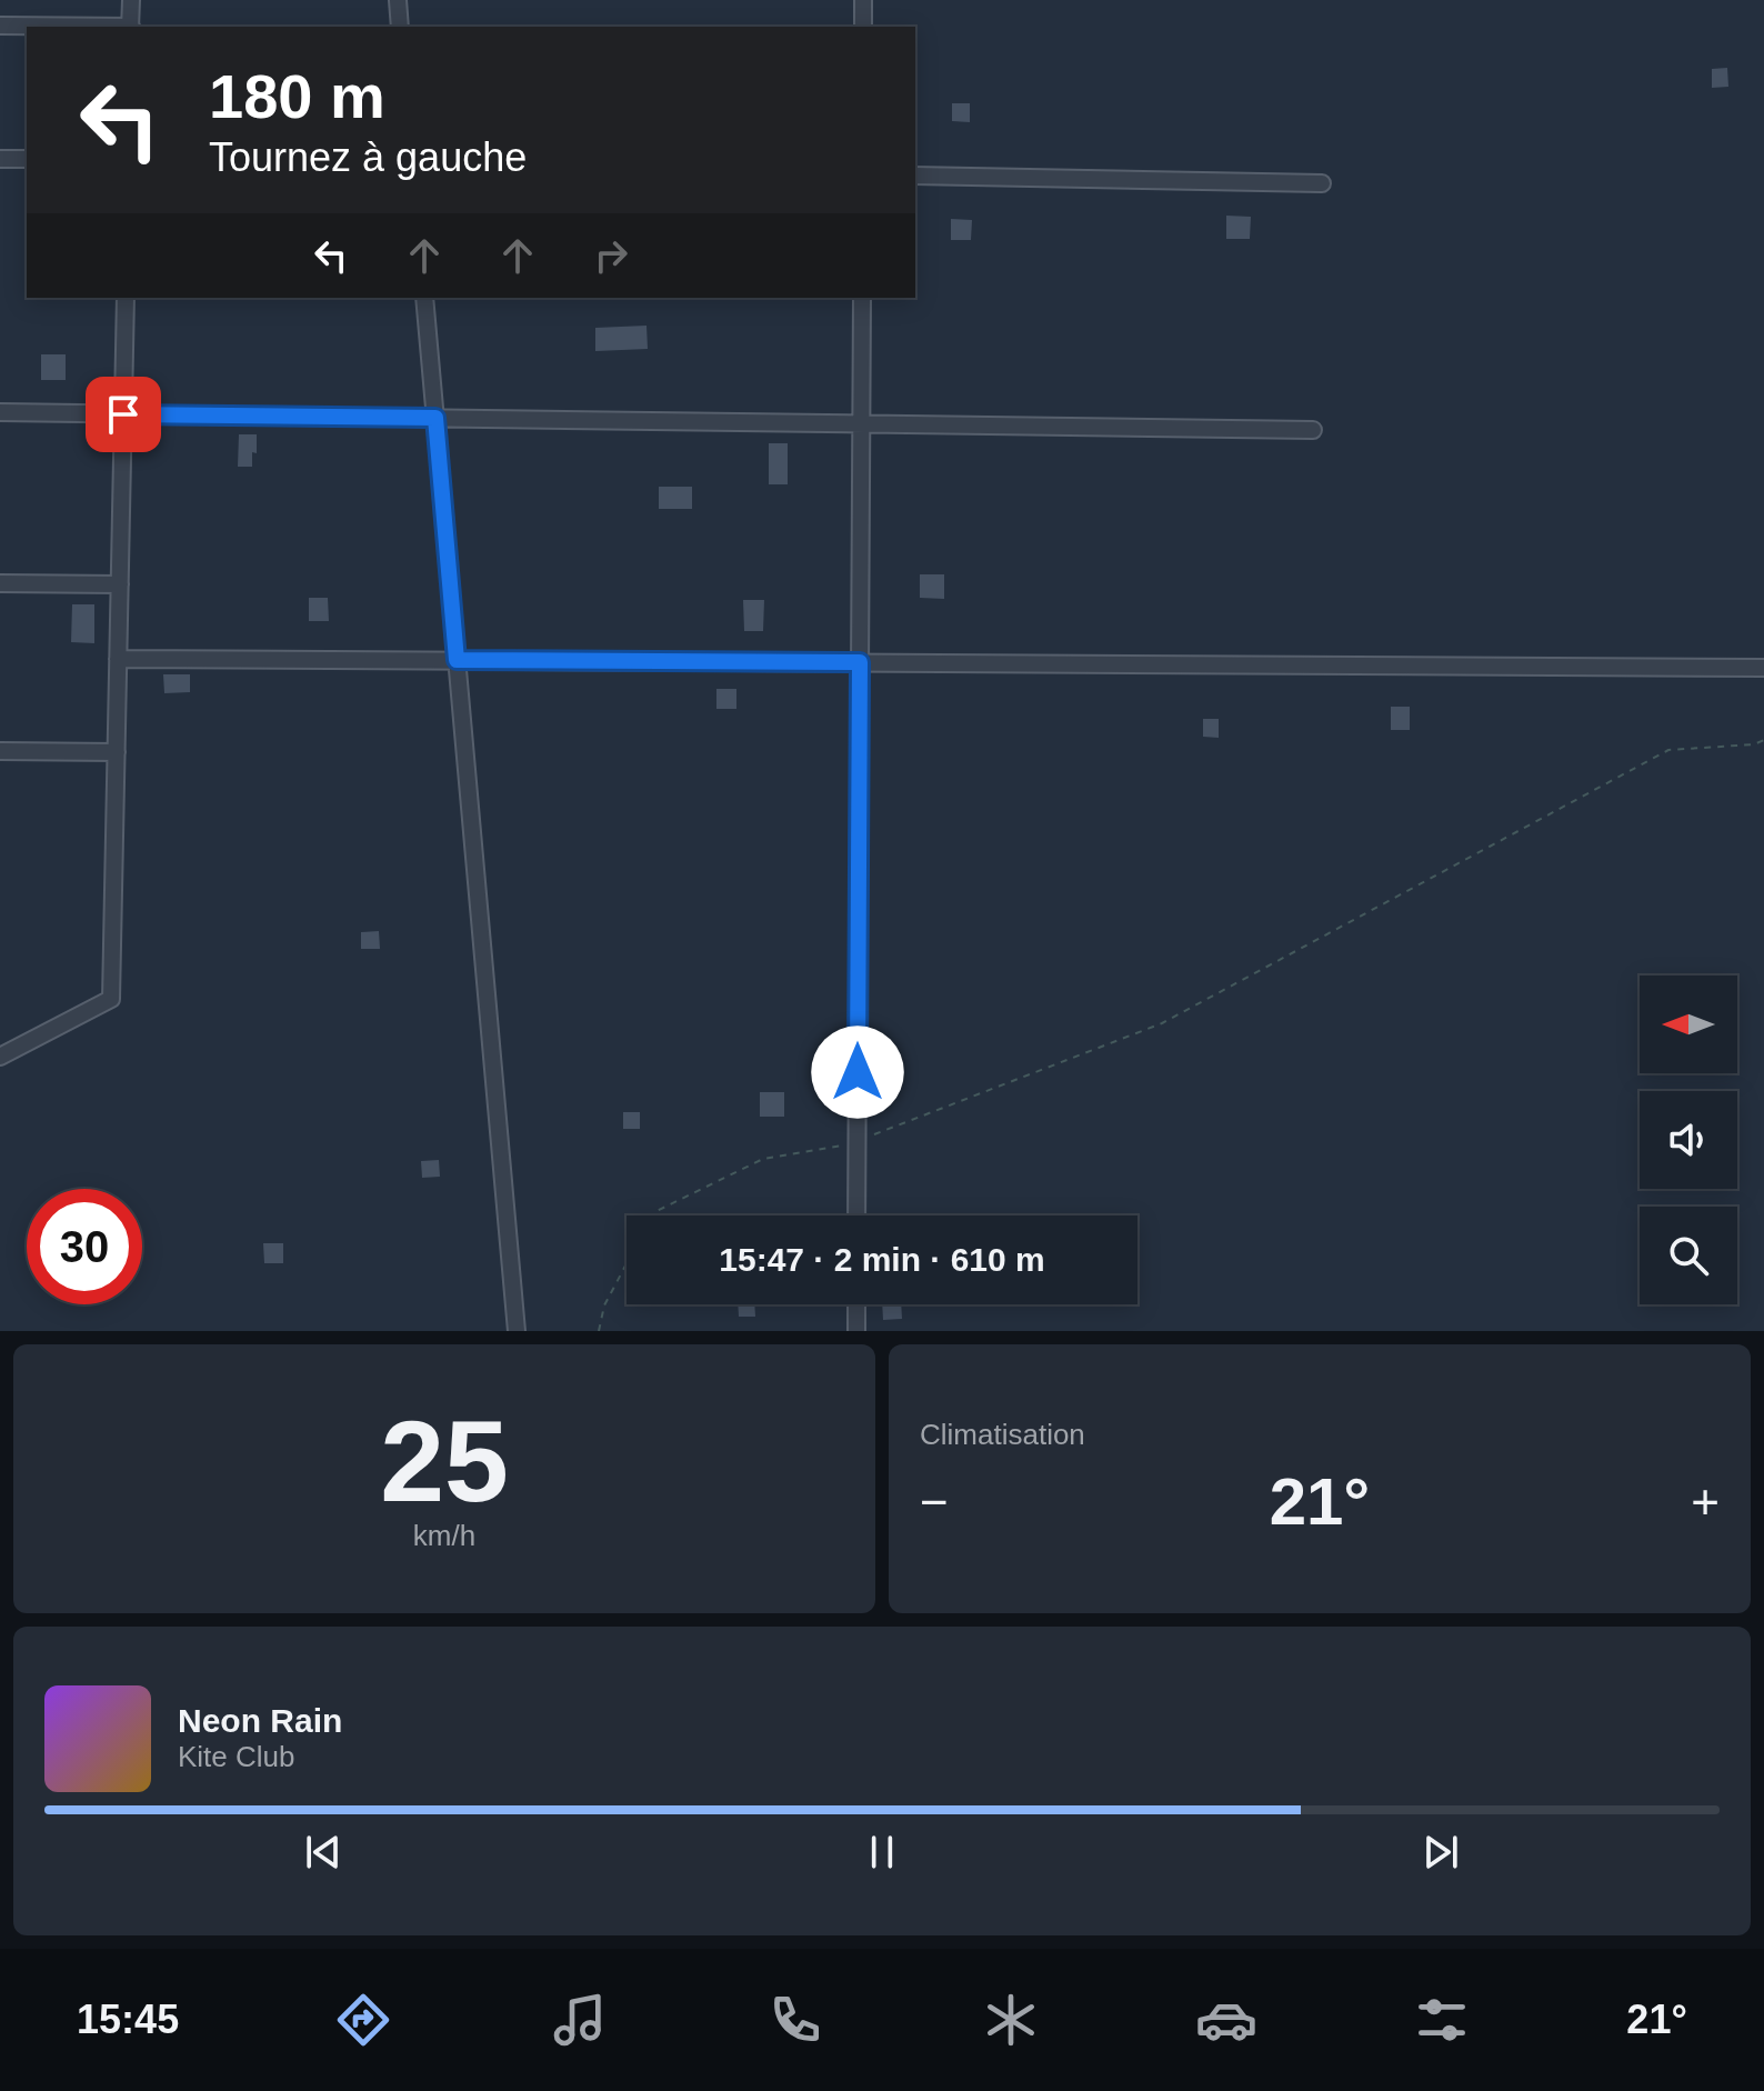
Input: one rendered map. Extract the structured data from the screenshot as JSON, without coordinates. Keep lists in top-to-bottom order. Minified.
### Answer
{"north":"left","page":{"turn":["180 m","Tournez à gauche"],"limit":"30","trip":"15:47 · 2 min · 610 m","tile":[["25","km/h"],"Climatisation"],"heat":["−","21°","+"],"song":["Neon Rain","Kite Club"],"tabs":["15:45","21°"]}}
